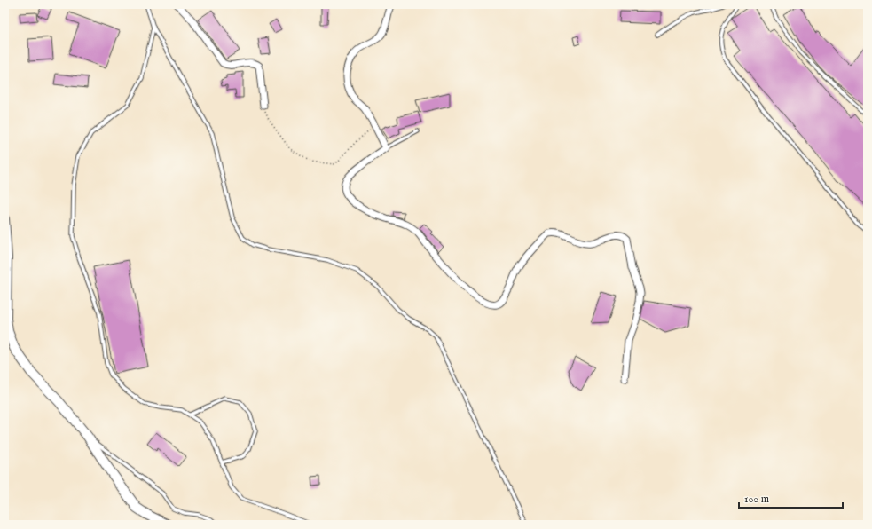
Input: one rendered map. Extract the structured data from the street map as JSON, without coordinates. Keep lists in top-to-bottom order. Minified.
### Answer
{"scale_bar":"100 m"}
